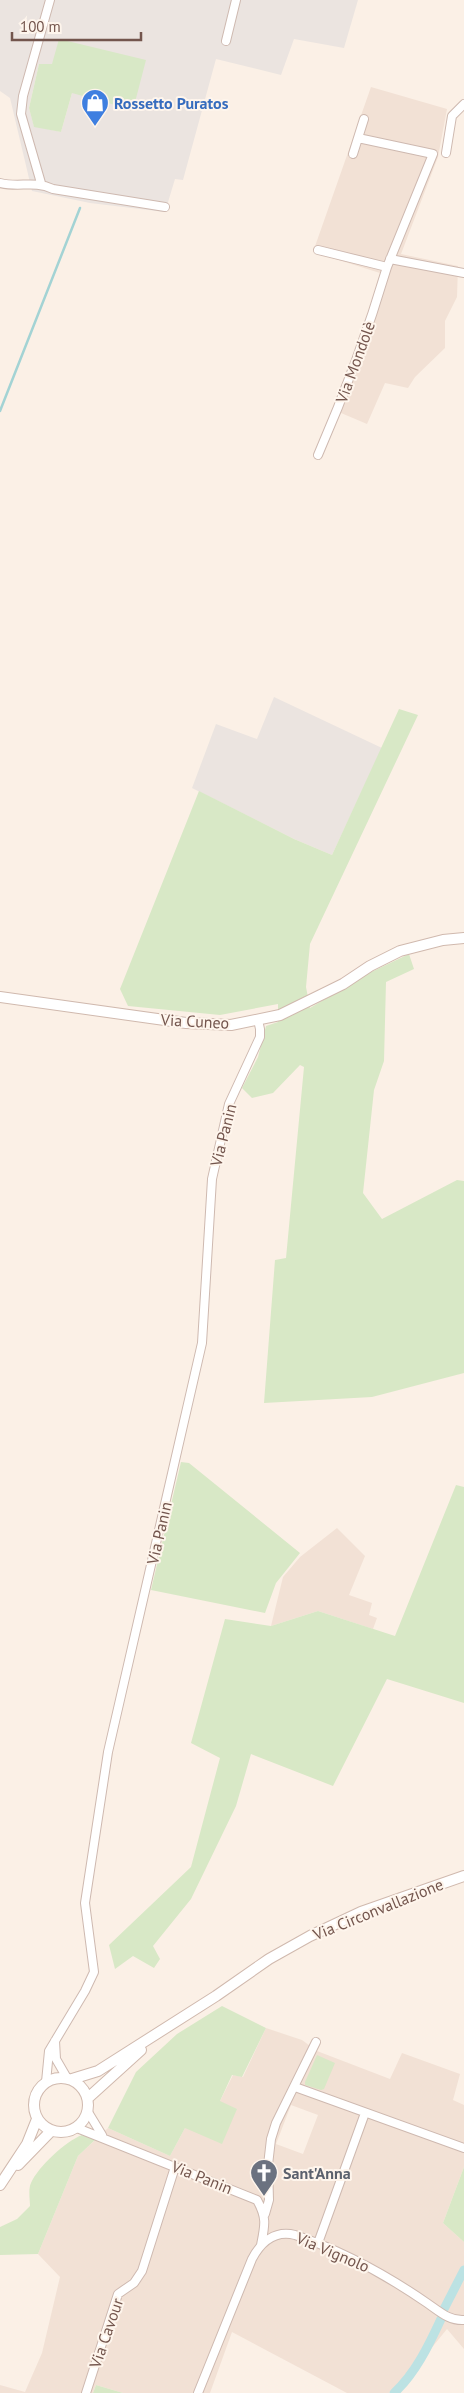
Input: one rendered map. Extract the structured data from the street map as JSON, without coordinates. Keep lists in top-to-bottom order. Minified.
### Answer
{"streets":{"main road":["Via Cuneo","Via Circonvallazione"],"street":["Via Mondolè","Via Panin","Via Vignolo","Via Cavour"]},"crossings":[["Via Cuneo","Via Panin"],["Via Panin","Via Circonvallazione"],["Via Panin","Via Cavour"]],"places":{"shop":["Rossetto Puratos"],"church":["Sant'Anna"]},"scale_bar":"100 m"}
